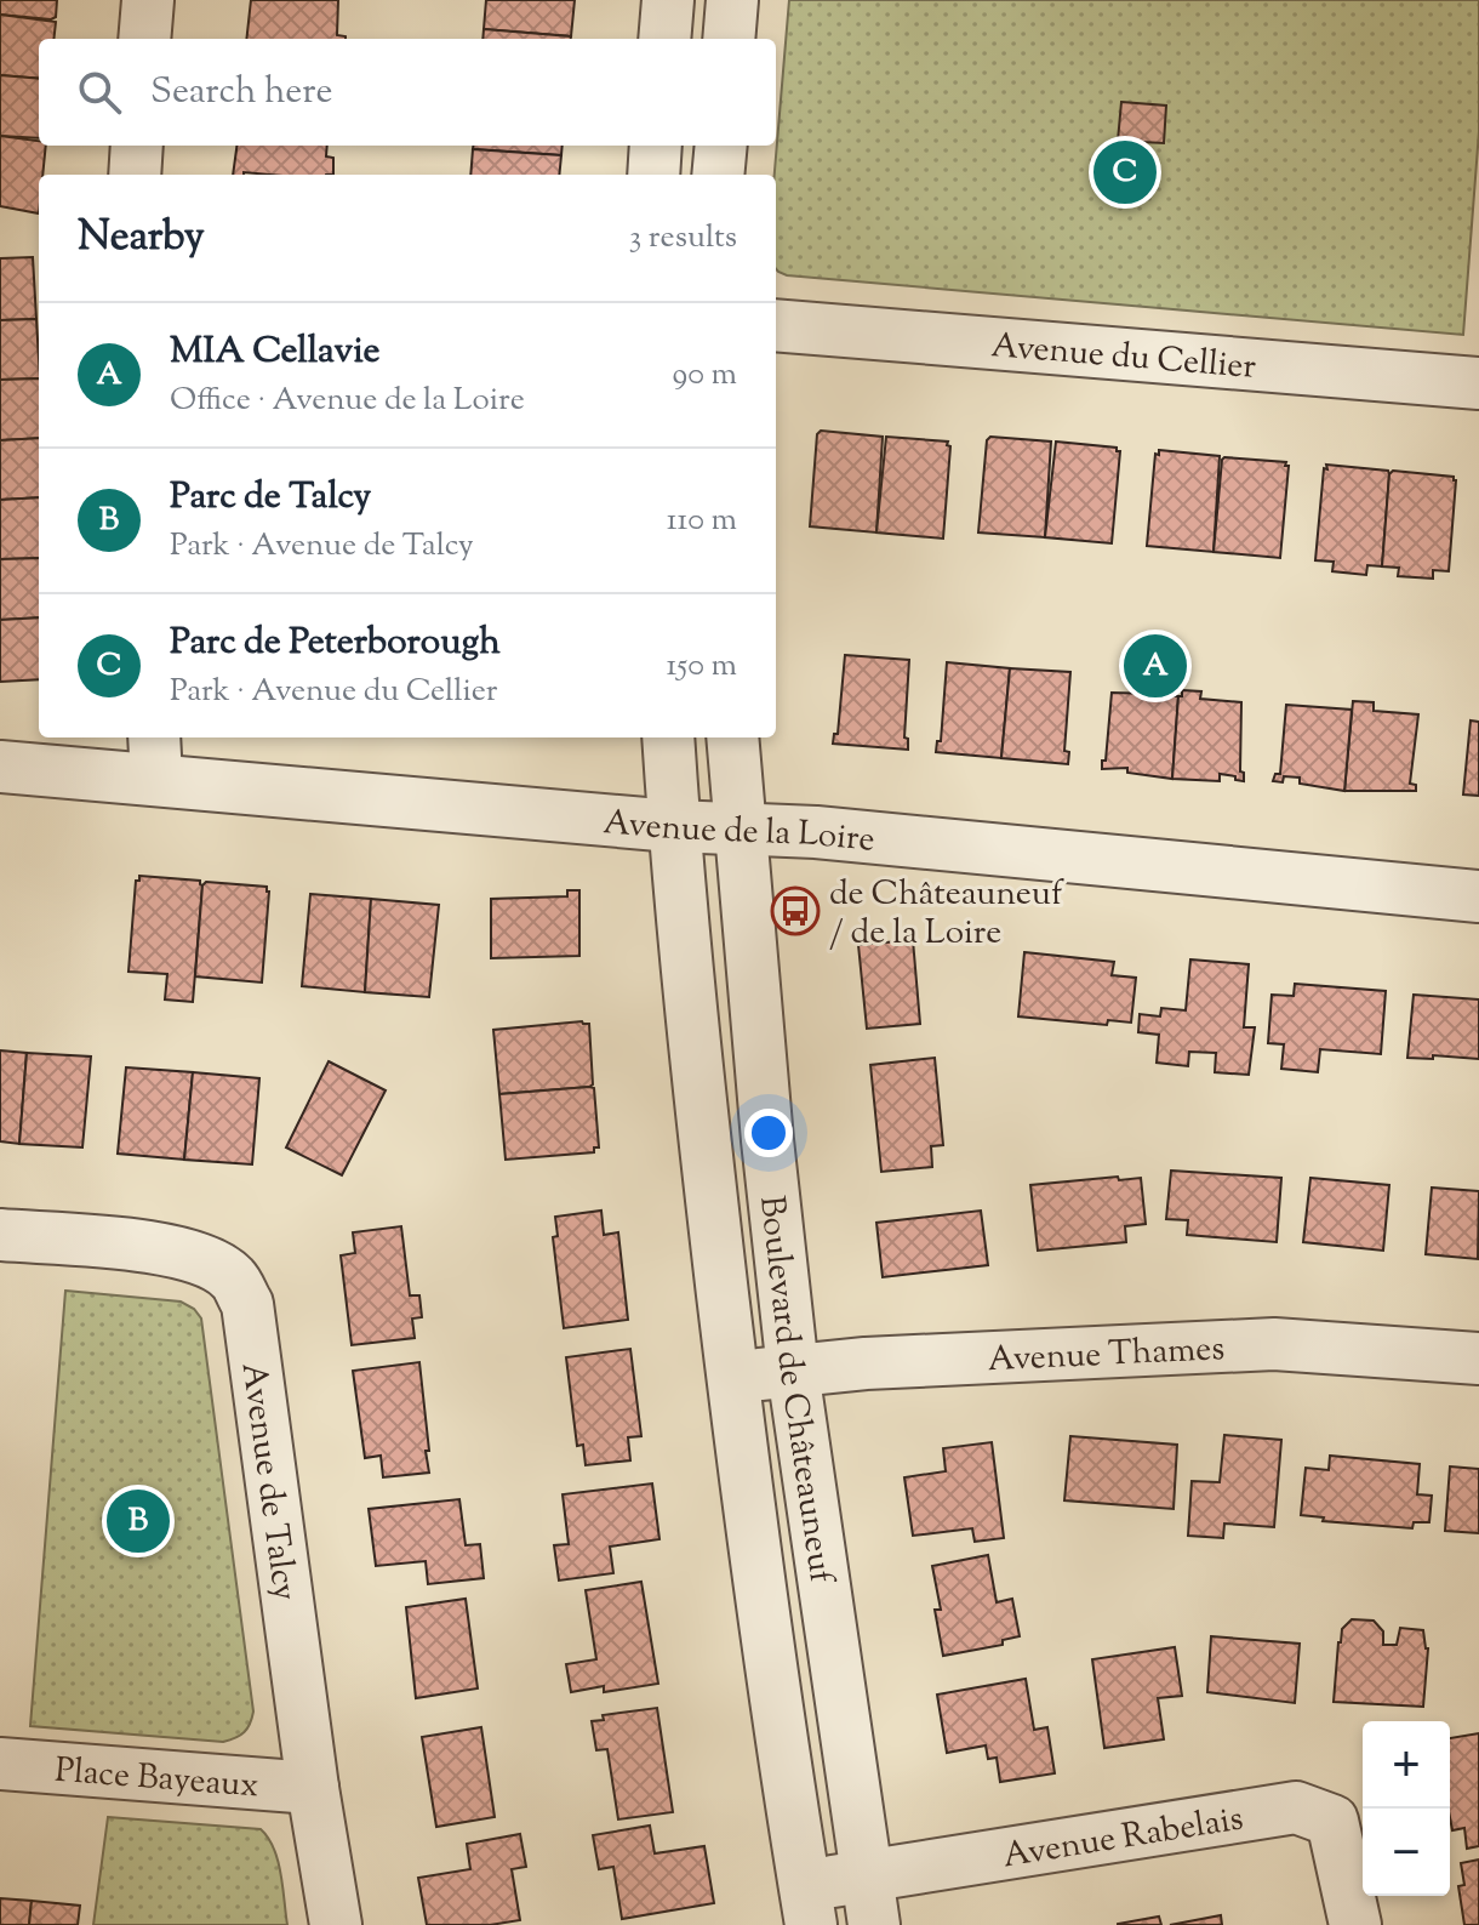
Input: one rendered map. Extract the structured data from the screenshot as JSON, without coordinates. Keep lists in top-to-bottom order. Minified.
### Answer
{"streets":{"street":["Avenue du Cellier","Avenue de la Loire","Avenue Thames","Boulevard de Châteauneuf","Avenue de Talcy","Place Bayeaux","Avenue Rabelais"]},"crossings":[["Avenue de la Loire","Boulevard de Châteauneuf"],["Avenue Thames","Boulevard de Châteauneuf"],["Boulevard de Châteauneuf","Avenue Rabelais"],["Avenue de Talcy","Place Bayeaux"]],"places":{"bus stop":["de Châteauneuf / de la Loire"]},"page":{"search":"Search here","pins":["C","A","B"],"heading":["Nearby","3 results"],"list":[{"mark":"A","name":"MIA Cellavie","note":"Office · Avenue de la Loire","value":"90 m"},{"mark":"B","name":"Parc de Talcy","note":"Park · Avenue de Talcy","value":"110 m"},{"mark":"C","name":"Parc de Peterborough","note":"Park · Avenue du Cellier","value":"150 m"}],"map_buttons":["+","−"]}}
